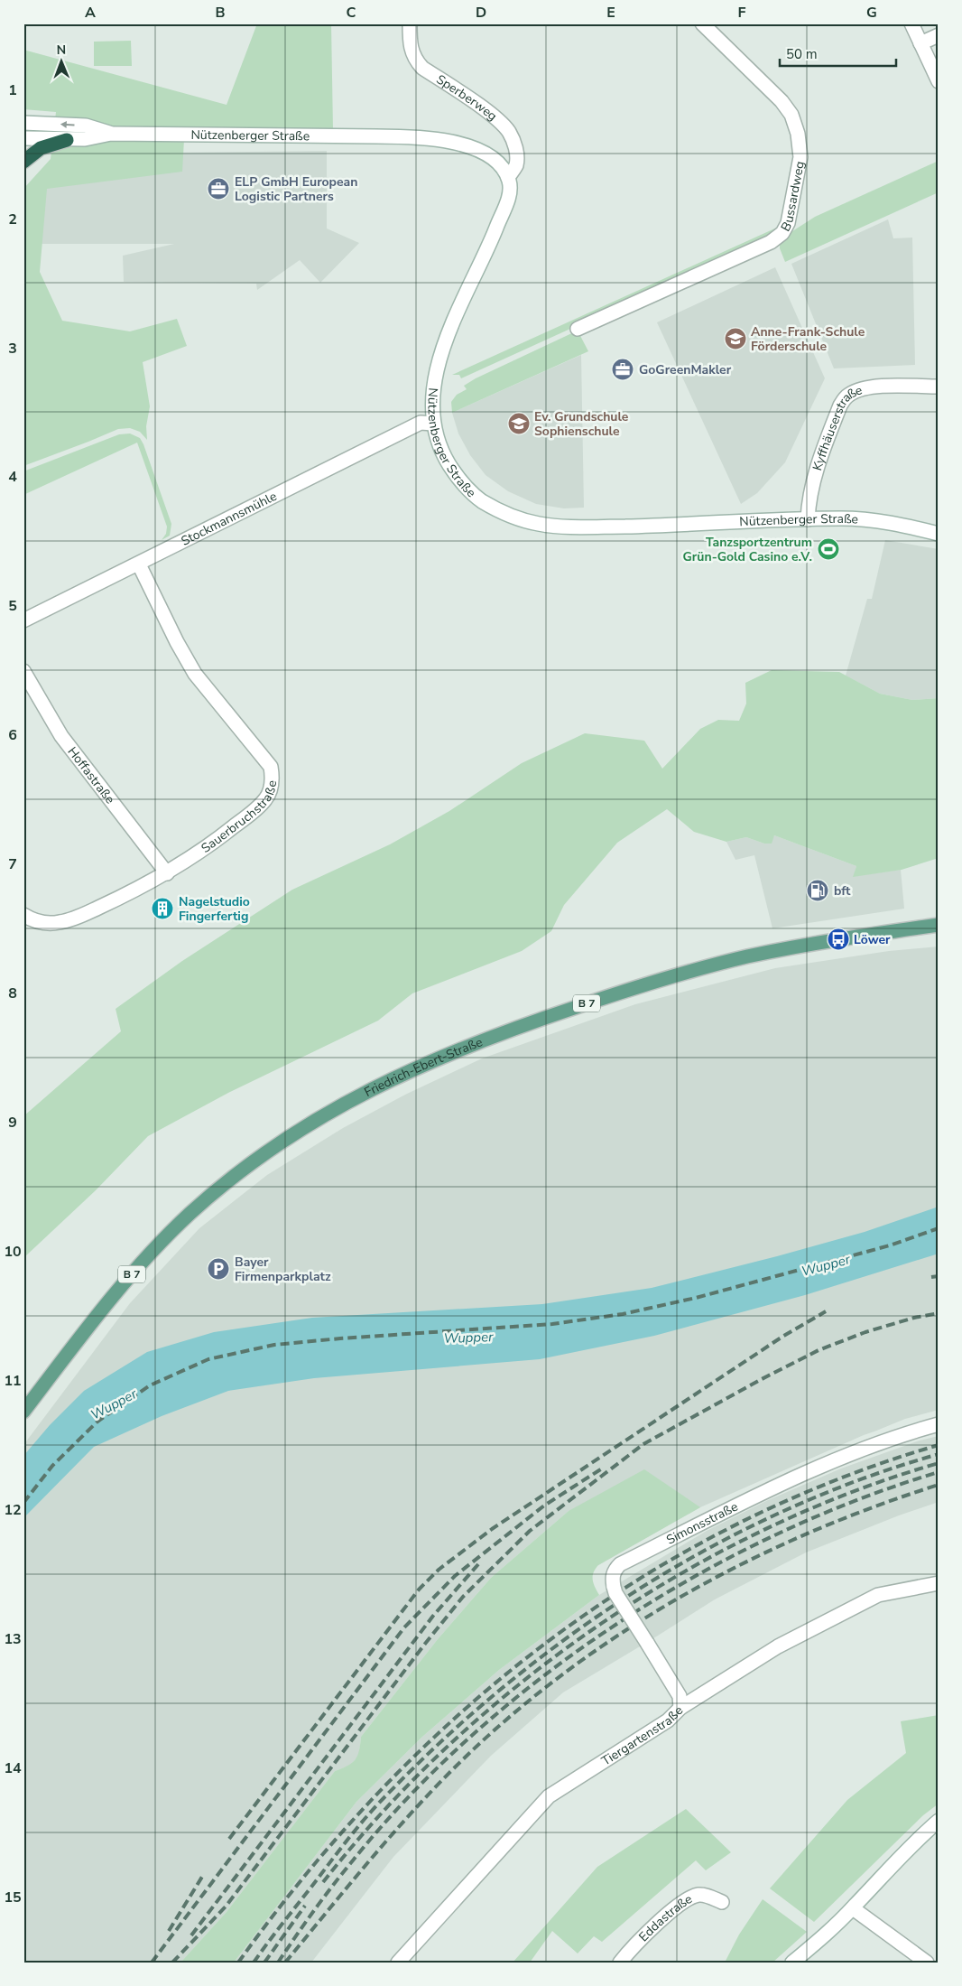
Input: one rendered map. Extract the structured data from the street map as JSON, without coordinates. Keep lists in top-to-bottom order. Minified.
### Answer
{"streets":{"main road":["B 7","Friedrich-Ebert-Straße"],"street":["Sperberweg","Nützenberger Straße","Bussardweg","Kyffhäuserstraße","Stockmannsmühle","Hoffastraße","Sauerbruchstraße","Simonsstraße","Tiergartenstraße","Eddastraße"]},"crossings":[["Sperberweg","Nützenberger Straße"],["Nützenberger Straße","Kyffhäuserstraße"],["Nützenberger Straße","Stockmannsmühle"],["Stockmannsmühle","Sauerbruchstraße"],["Hoffastraße","Sauerbruchstraße"],["Simonsstraße","Tiergartenstraße"]],"water":["Wupper"],"places":{"office":["ELP GmbH European Logistic Partners","GoGreenMakler"],"school or university":["Anne-Frank-Schule Förderschule","Ev. Grundschule Sophienschule"],"sports":["Tanzsportzentrum Grün-Gold Casino e.V."],"fuel station":["bft"],"building":["Nagelstudio Fingerfertig"],"bus stop":["Löwer"],"parking":["Bayer Firmenparkplatz"]},"scale_bar":"50 m","north":"top","grid":{"columns":["A","B","C","D","E","F","G"],"rows":["1","2","3","4","5","6","7","8","9","10","11","12","13","14","15"]}}
